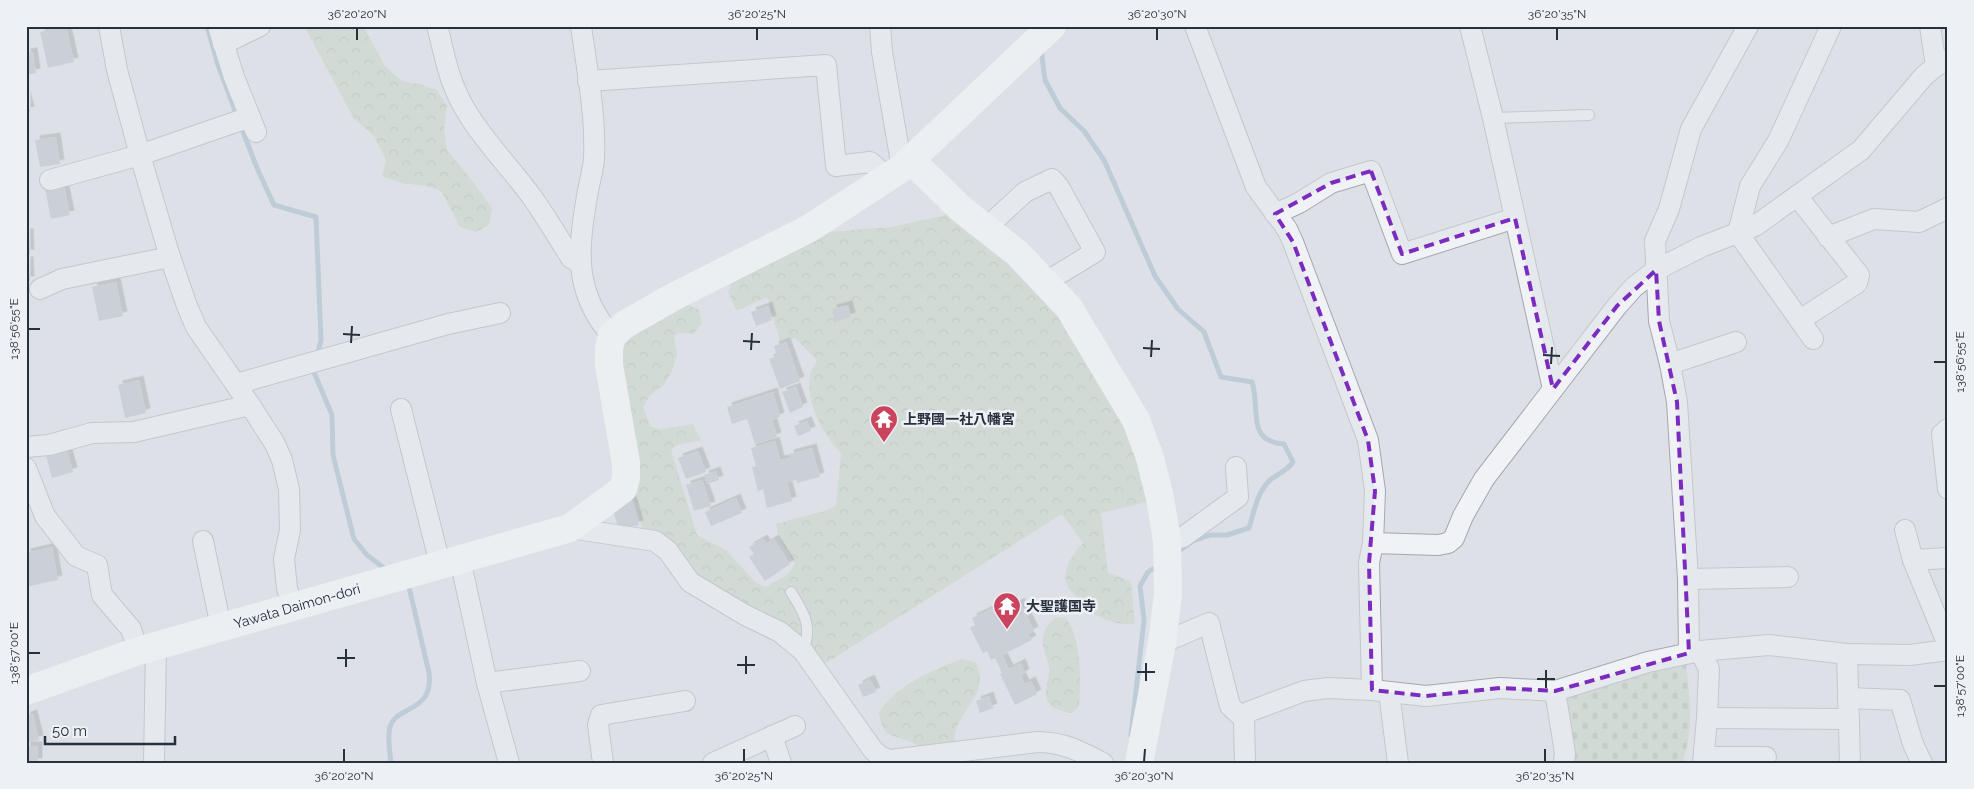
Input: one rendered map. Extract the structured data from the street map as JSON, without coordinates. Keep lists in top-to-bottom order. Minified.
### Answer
{"streets":{"street":["Yawata Daimon-dori"]},"places":{"temple":["上野國一社八幡宮","大聖護国寺"]},"scale_bar":"50 m","coordinates":["36°20'20\"N","36°20'25\"N","36°20'30\"N","36°20'35\"N","138°56'55\"E","138°57'00\"E"]}
